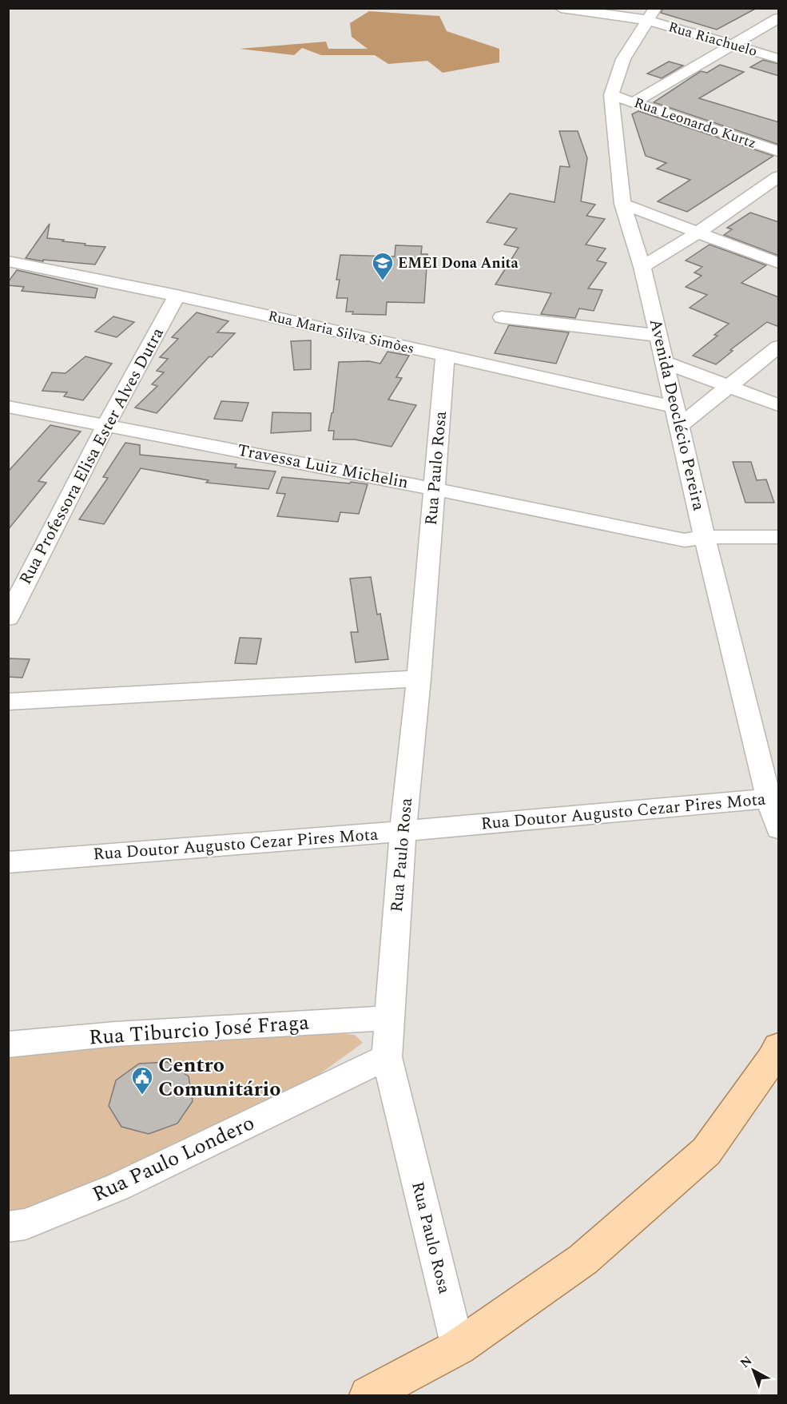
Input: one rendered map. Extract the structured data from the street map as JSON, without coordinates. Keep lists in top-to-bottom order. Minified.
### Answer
{"streets":{"street":["Rua Riachuelo","Rua Leonardo Kurtz","Rua Maria Silva Simões","Avenida Deoclécio Pereira","Rua Professora Elisa Ester Alves Dutra","Travessa Luiz Michelin","Rua Paulo Rosa","Rua Doutor Augusto Cezar Pires Mota","Rua Tiburcio José Fraga","Rua Paulo Londero"]},"crossings":[["Rua Riachuelo","Avenida Deoclécio Pereira"],["Rua Leonardo Kurtz","Avenida Deoclécio Pereira"],["Rua Maria Silva Simões","Avenida Deoclécio Pereira"],["Rua Maria Silva Simões","Rua Professora Elisa Ester Alves Dutra"],["Rua Maria Silva Simões","Rua Paulo Rosa"],["Avenida Deoclécio Pereira","Travessa Luiz Michelin"],["Avenida Deoclécio Pereira","Rua Doutor Augusto Cezar Pires Mota"],["Rua Professora Elisa Ester Alves Dutra","Travessa Luiz Michelin"],["Travessa Luiz Michelin","Rua Paulo Rosa"],["Rua Paulo Rosa","Rua Doutor Augusto Cezar Pires Mota"],["Rua Paulo Rosa","Rua Tiburcio José Fraga"],["Rua Paulo Rosa","Rua Paulo Londero"]],"places":{"school or university":["EMEI Dona Anita"],"public building":["Centro Comunitário"]},"north":"top left"}
